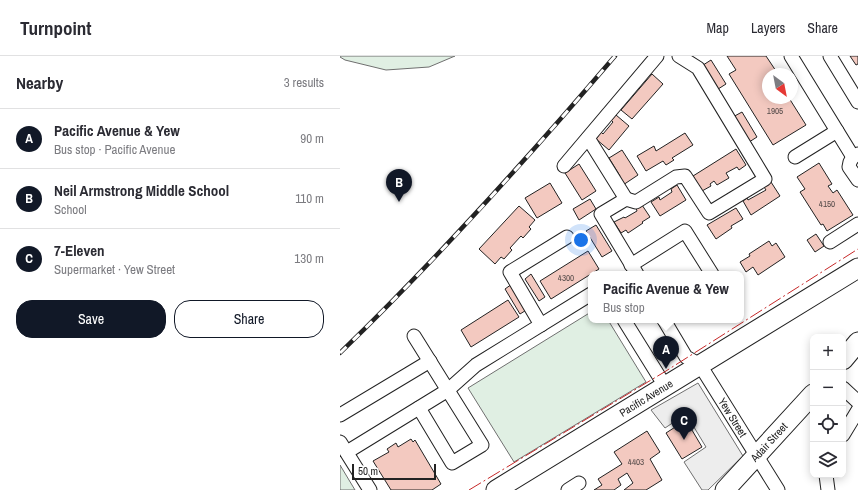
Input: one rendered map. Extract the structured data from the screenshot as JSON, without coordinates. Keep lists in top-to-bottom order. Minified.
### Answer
{"streets":{"highway":["Pacific Avenue","Adair Street"],"street":["Yew Street"]},"crossings":[["Pacific Avenue","Yew Street"],["Yew Street","Adair Street"]],"house_numbers":["1905","4150","4300","4403"],"scale_bar":"50 m","north":"bottom right","page":{"header":"Turnpoint","nav":["Map","Layers","Share"],"heading":["Nearby","3 results"],"list":[{"mark":"A","name":"Pacific Avenue & Yew","note":"Bus stop · Pacific Avenue","value":"90 m"},{"mark":"B","name":"Neil Armstrong Middle School","note":"School","value":"110 m"},{"mark":"C","name":"7-Eleven","note":"Supermarket · Yew Street","value":"130 m"}],"pins":["B","A","C"],"popup":["Pacific Avenue & Yew","Bus stop"],"buttons":["Save","Share"],"map_buttons":["+","−"],"scale":"50 m"}}
